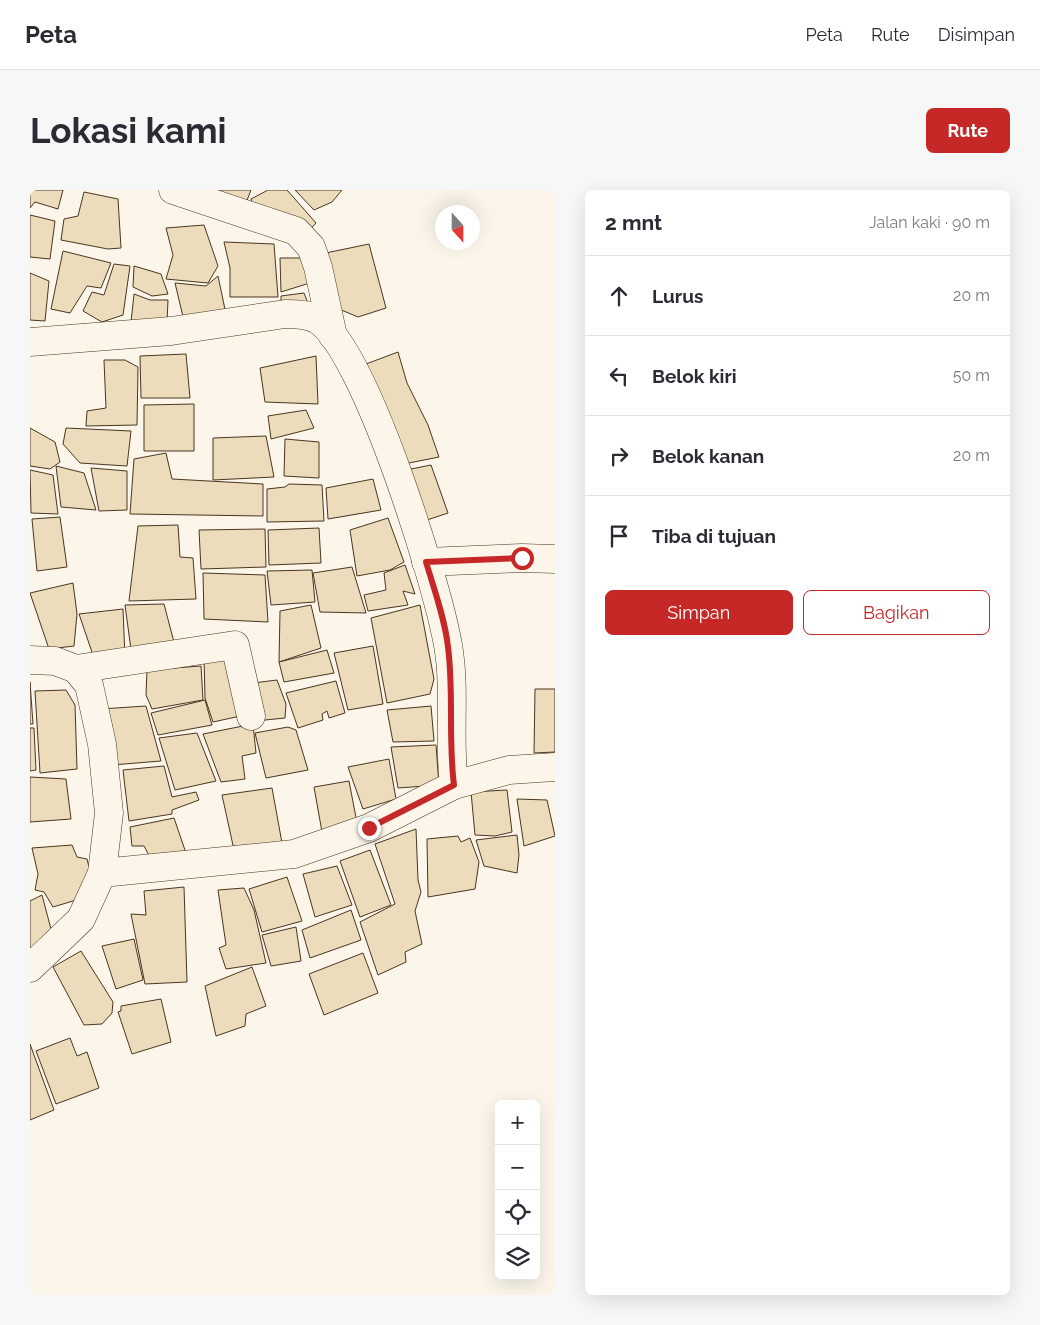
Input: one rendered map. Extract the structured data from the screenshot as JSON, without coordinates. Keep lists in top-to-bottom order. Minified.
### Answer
{"north":"bottom","page":{"header":"Peta","nav":["Peta","Rute","Disimpan"],"buttons":["Rute",["Simpan","Bagikan"]],"title":"Lokasi kami","heading":["2 mnt","Jalan kaki · 90 m"],"list":[["Lurus","20 m"],["Belok kiri","50 m"],["Belok kanan","20 m"],"Tiba di tujuan"],"map_buttons":["+","−"]}}
